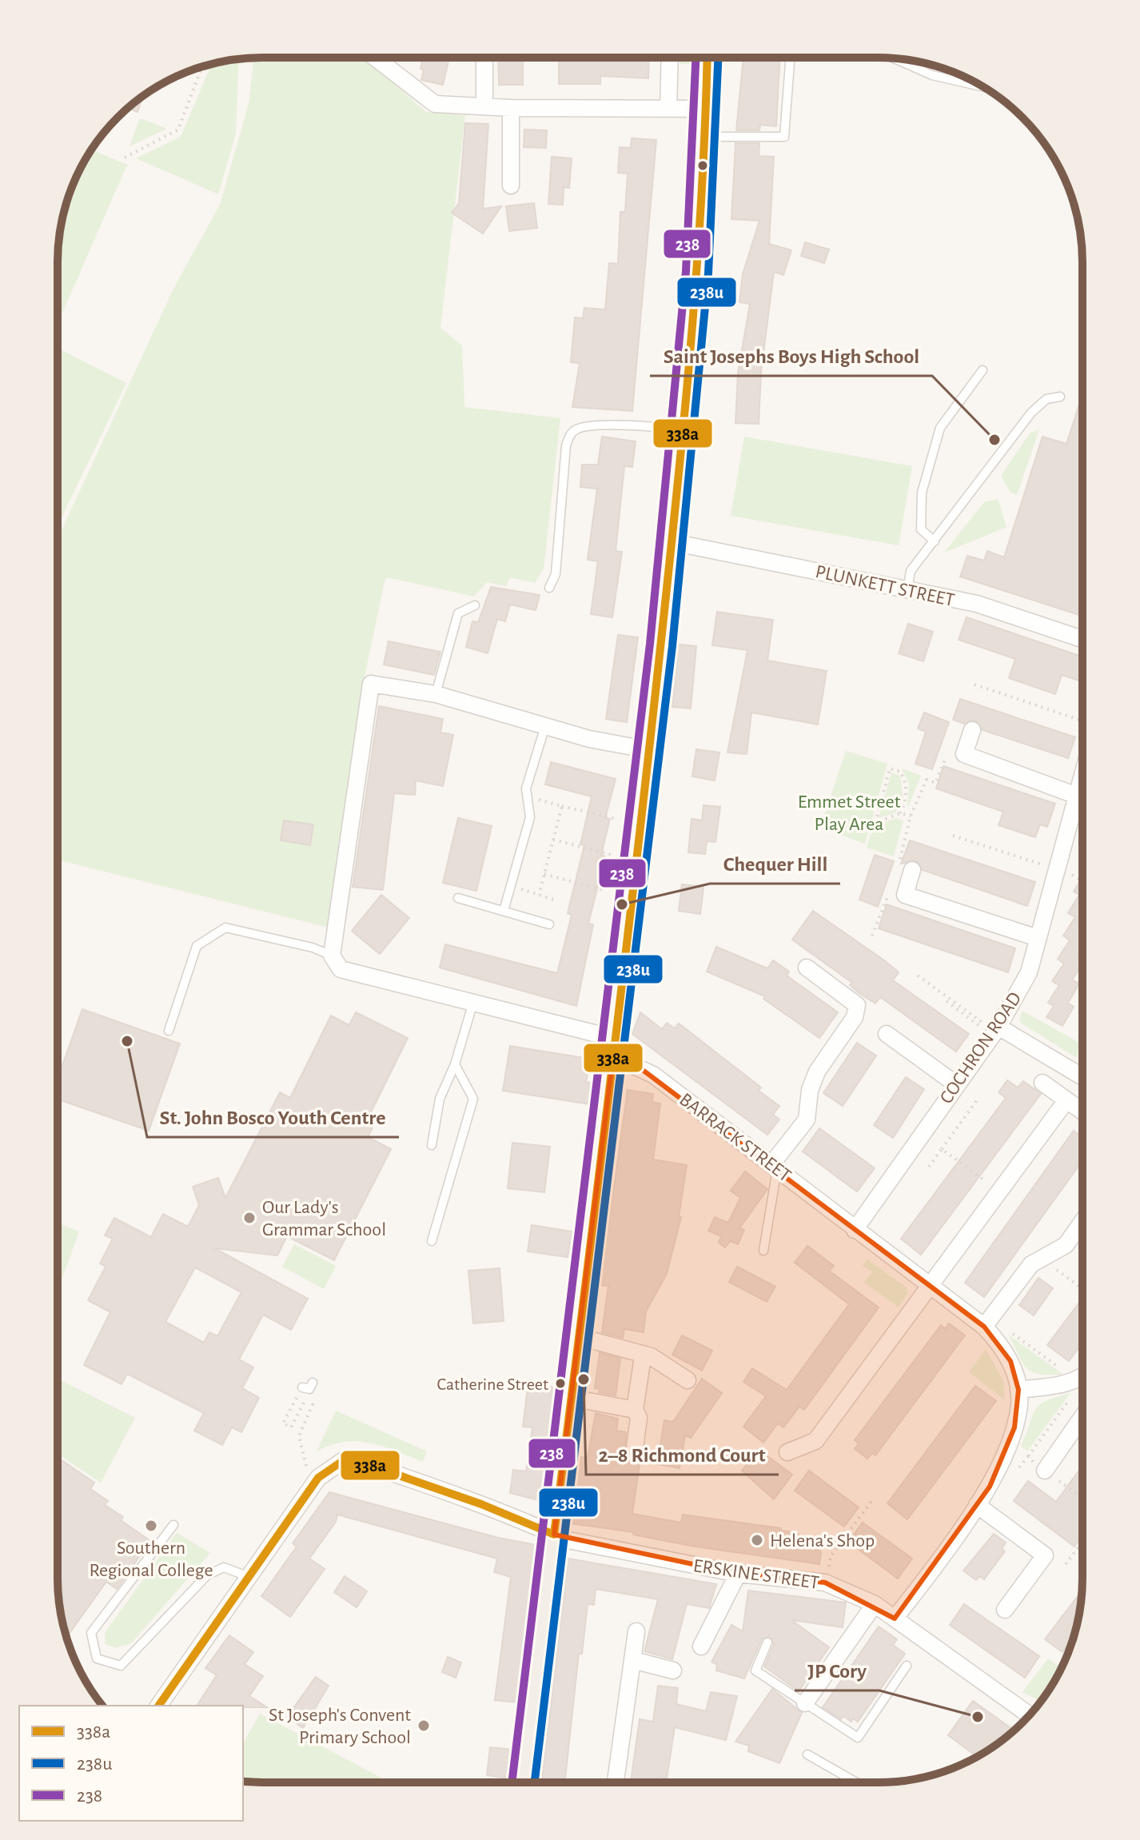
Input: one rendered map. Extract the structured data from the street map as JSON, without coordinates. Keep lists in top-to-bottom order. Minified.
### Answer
{"streets":{"street":["PLUNKETT STREET","COCHRON ROAD","BARRACK STREET","ERSKINE STREET"]},"crossings":[["COCHRON ROAD","BARRACK STREET"]],"parks":["Emmet Street Play Area"],"places":["Saint Josephs Boys High School","Chequer Hill","St. John Bosco Youth Centre","Our Lady's Grammar School","2–8 Richmond Court","Catherine Street","Southern Regional College","Helena's Shop","JP Cory","St Joseph's Convent Primary School"],"lines":["transit line 338a","transit line 238u","transit line 238"],"legend":["338a","238u","238"]}
